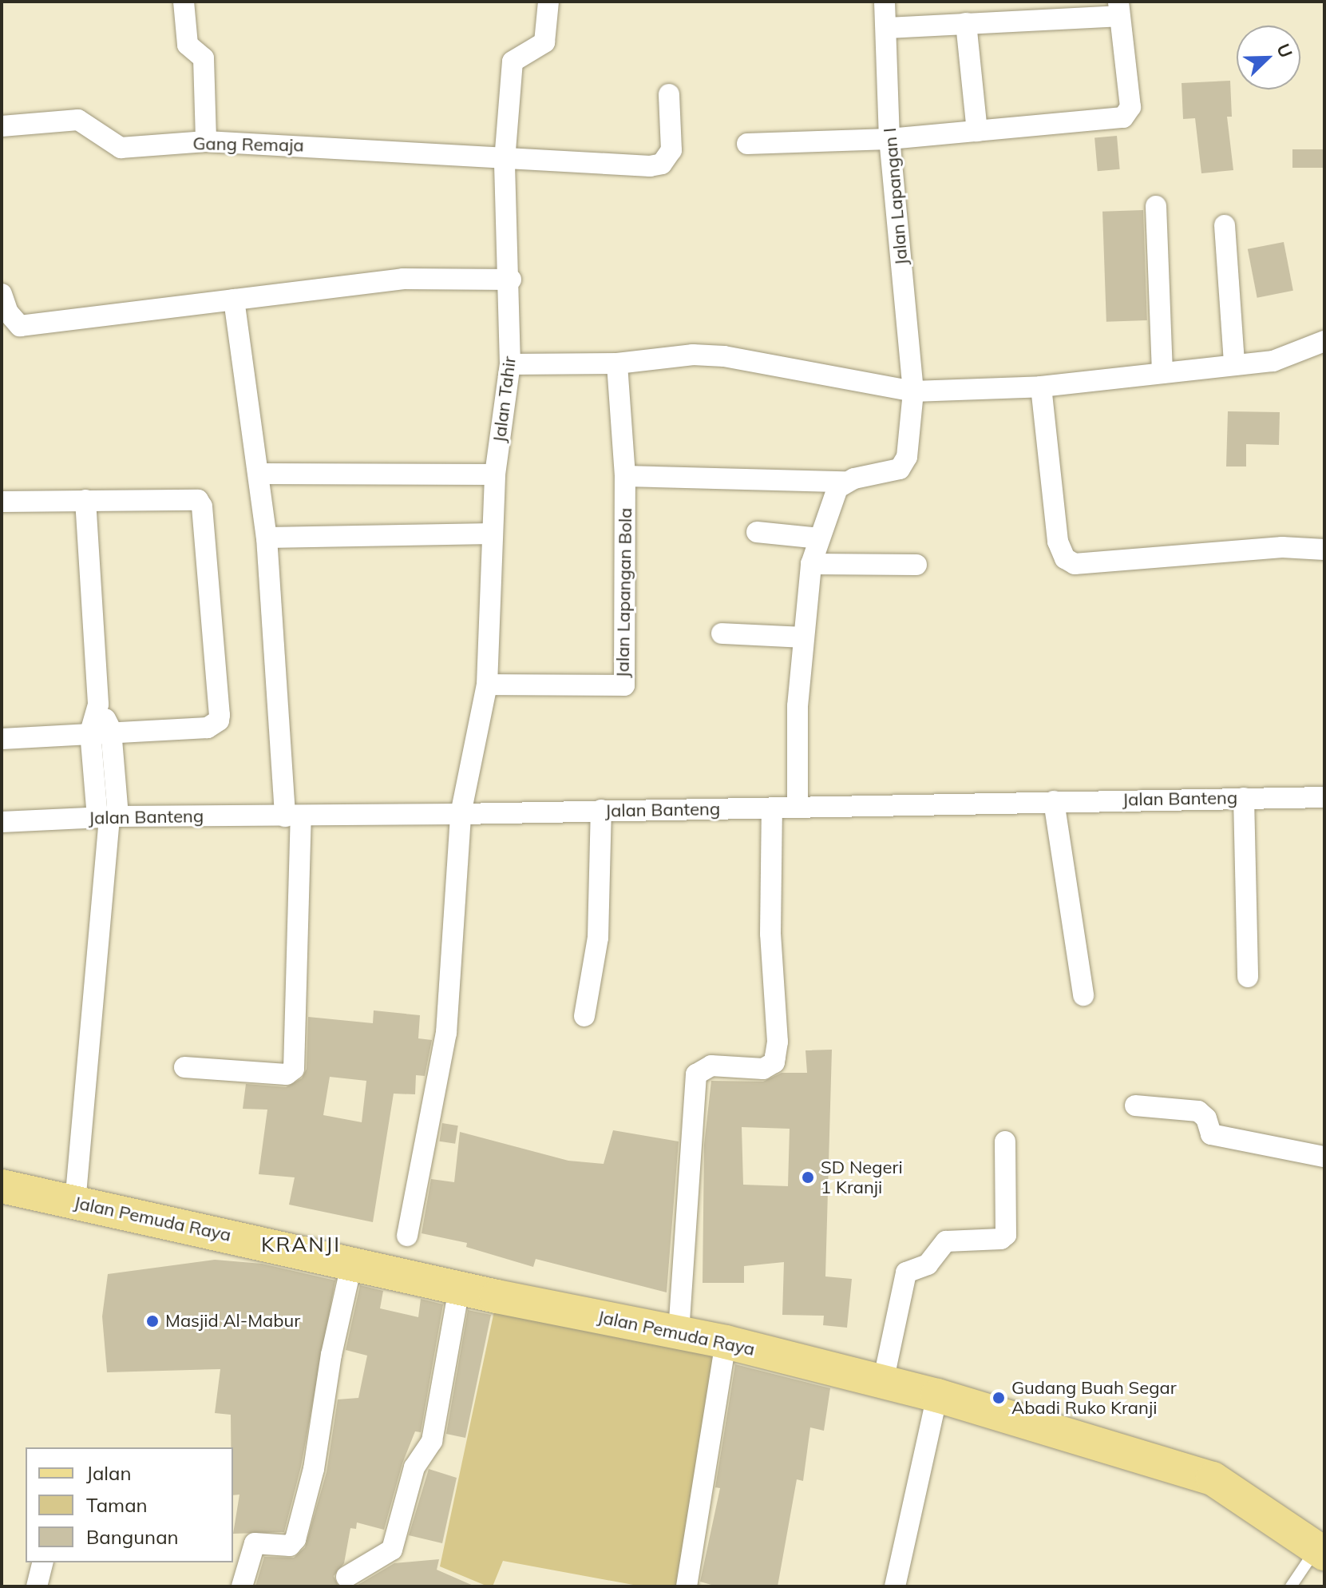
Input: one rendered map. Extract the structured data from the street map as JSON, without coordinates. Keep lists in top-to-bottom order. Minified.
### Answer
{"streets":{"main road":["Jalan Pemuda Raya"],"street":["Gang Remaja","Jalan Lapangan I","Jalan Tahir","Jalan Lapangan Bola","Jalan Banteng"]},"crossings":[["Gang Remaja","Jalan Tahir"],["Jalan Tahir","Jalan Lapangan Bola"],["Jalan Tahir","Jalan Banteng"]],"districts":["KRANJI"],"places":["SD Negeri 1 Kranji","Masjid Al-Mabur","Gudang Buah Segar Abadi Ruko Kranji"],"legend":["Jalan","Taman","Bangunan"],"north":"top right"}
